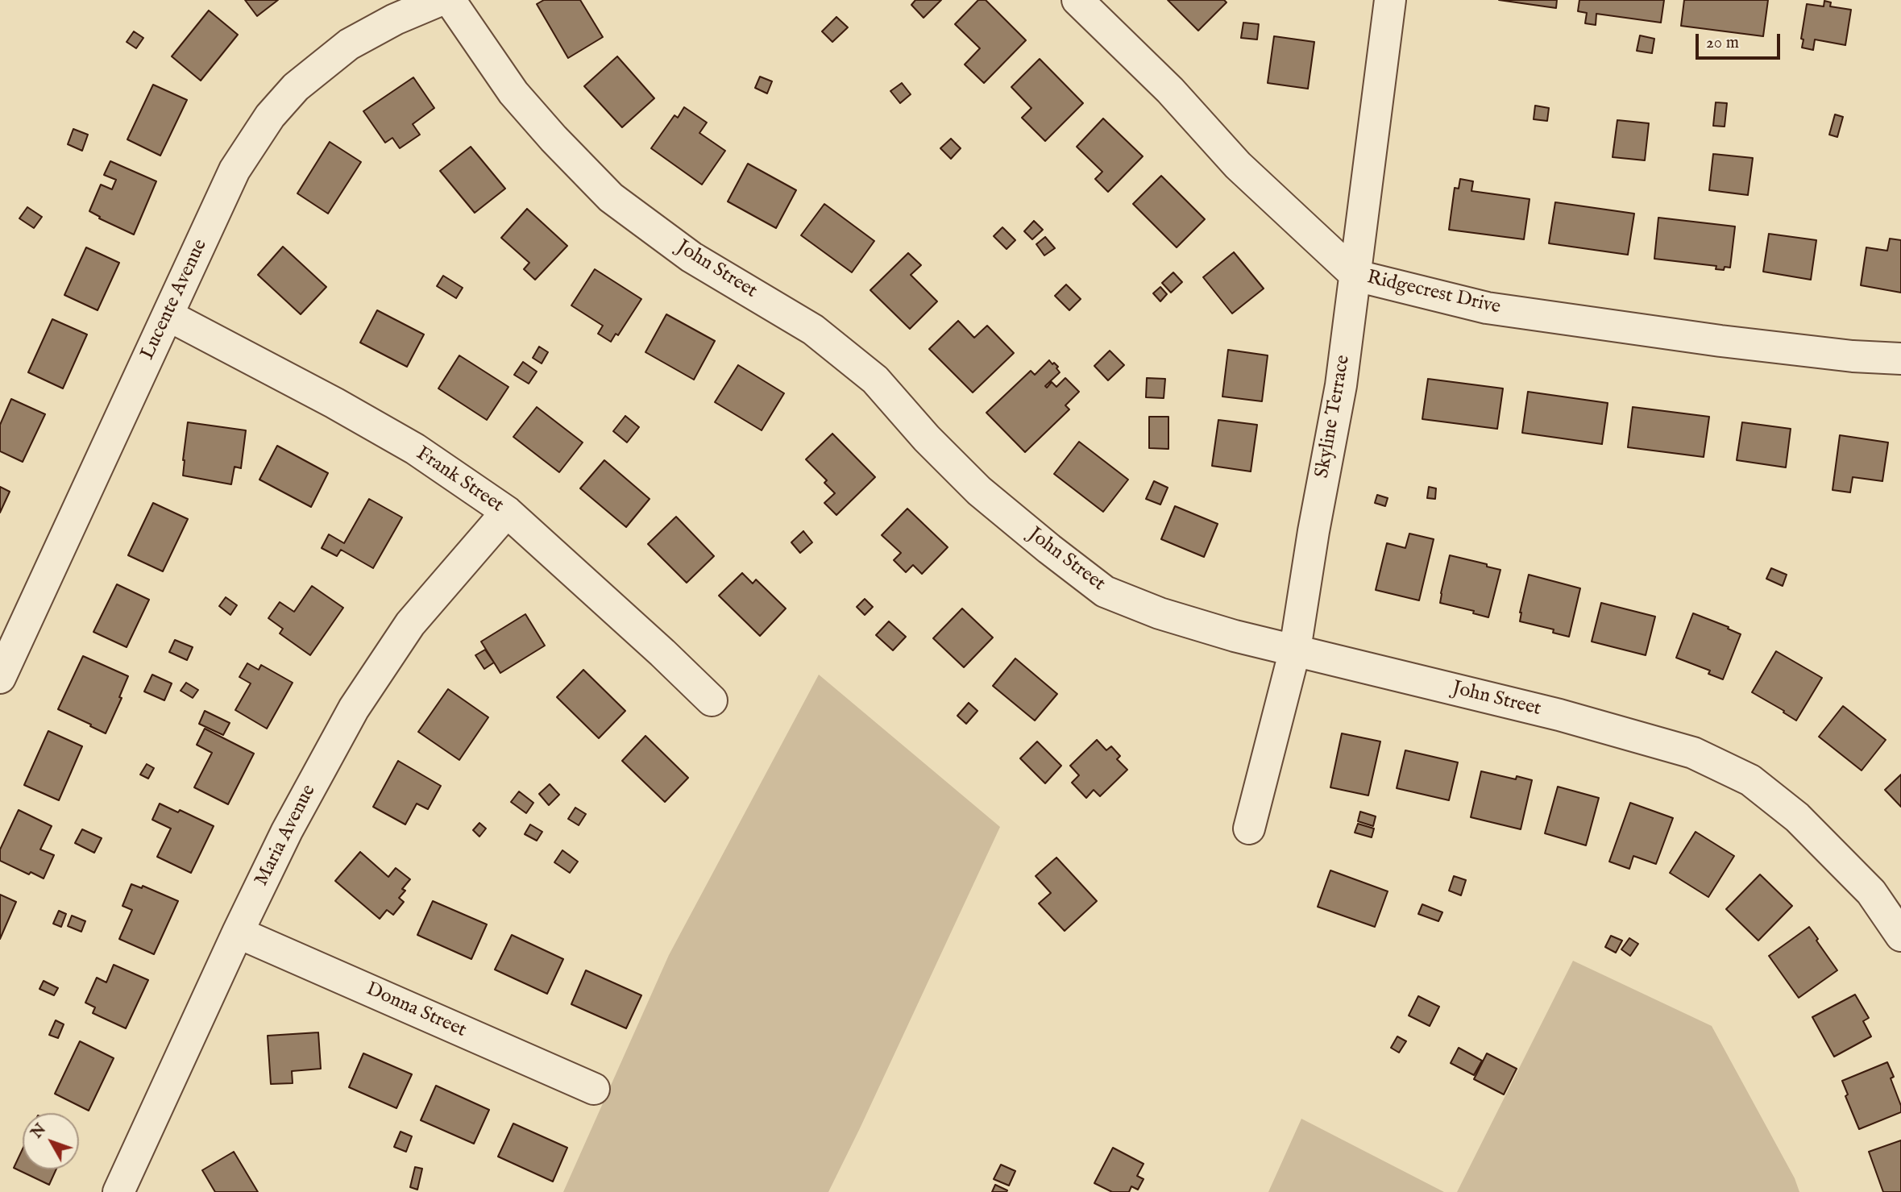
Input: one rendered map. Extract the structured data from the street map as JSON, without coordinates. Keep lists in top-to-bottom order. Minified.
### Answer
{"streets":{"street":["John Street","Ridgecrest Drive","Lucente Avenue","Skyline Terrace","Frank Street","Maria Avenue","Donna Street"]},"crossings":[["John Street","Skyline Terrace"],["Ridgecrest Drive","Skyline Terrace"],["Lucente Avenue","Frank Street"],["Frank Street","Maria Avenue"],["Maria Avenue","Donna Street"]],"scale_bar":"20 m","north":"top left"}
